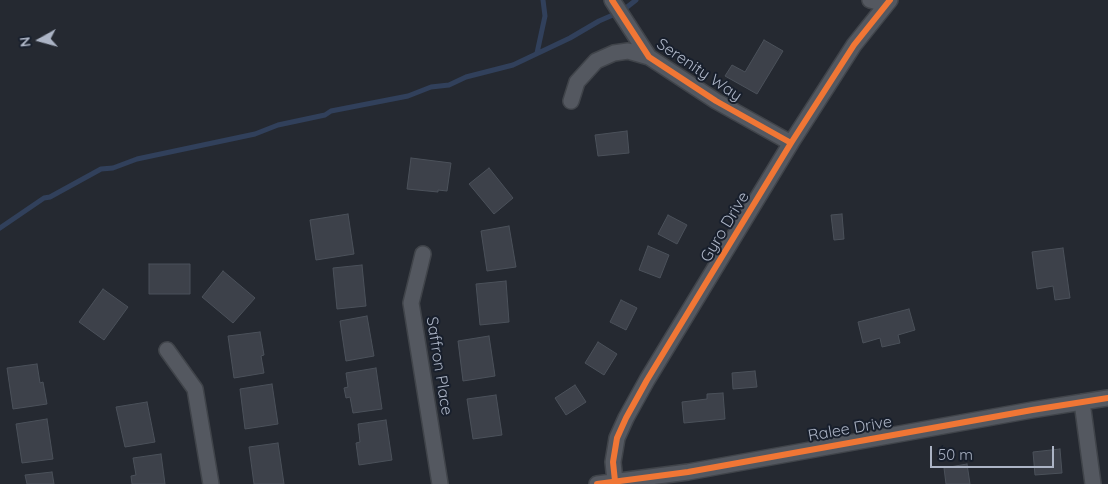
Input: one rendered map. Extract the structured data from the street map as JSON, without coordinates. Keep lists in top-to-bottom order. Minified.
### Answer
{"streets":{"street":["Serenity Way","Gyro Drive","Saffron Place","Ralee Drive"]},"crossings":[["Serenity Way","Gyro Drive"],["Gyro Drive","Ralee Drive"]],"scale_bar":"50 m","north":"left"}
